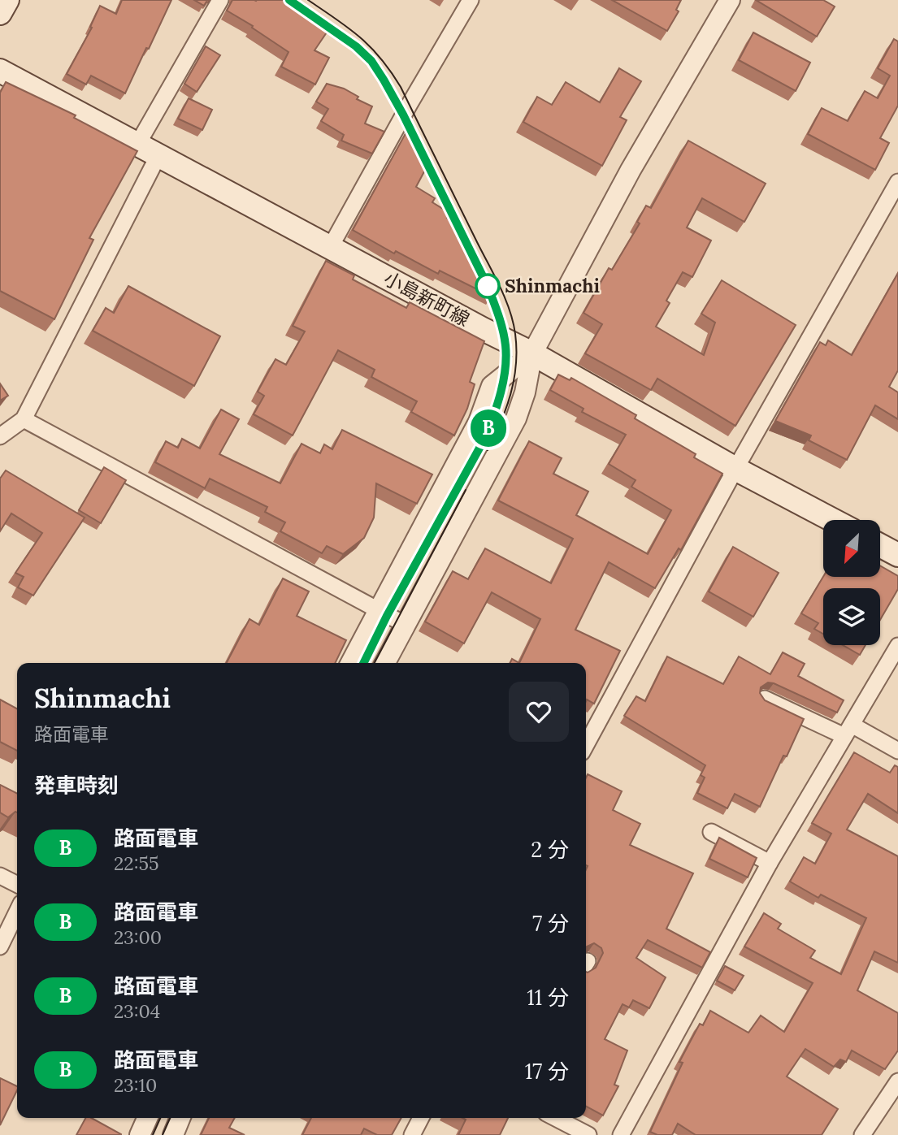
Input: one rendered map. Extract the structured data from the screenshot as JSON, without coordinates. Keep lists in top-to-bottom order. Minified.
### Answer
{"streets":{"main road":["小島新町線"]},"places":["Shinmachi"],"lines":["tram line B"],"north":"bottom left","page":{"on_map":"B","heading":[["Shinmachi","路面電車"],"発車時刻"],"list":[{"mark":"B","name":"路面電車","note":"22:55","value":"2 分"},{"mark":"B","name":"路面電車","note":"23:00","value":"7 分"},{"mark":"B","name":"路面電車","note":"23:04","value":"11 分"},{"mark":"B","name":"路面電車","note":"23:10","value":"17 分"}]}}
